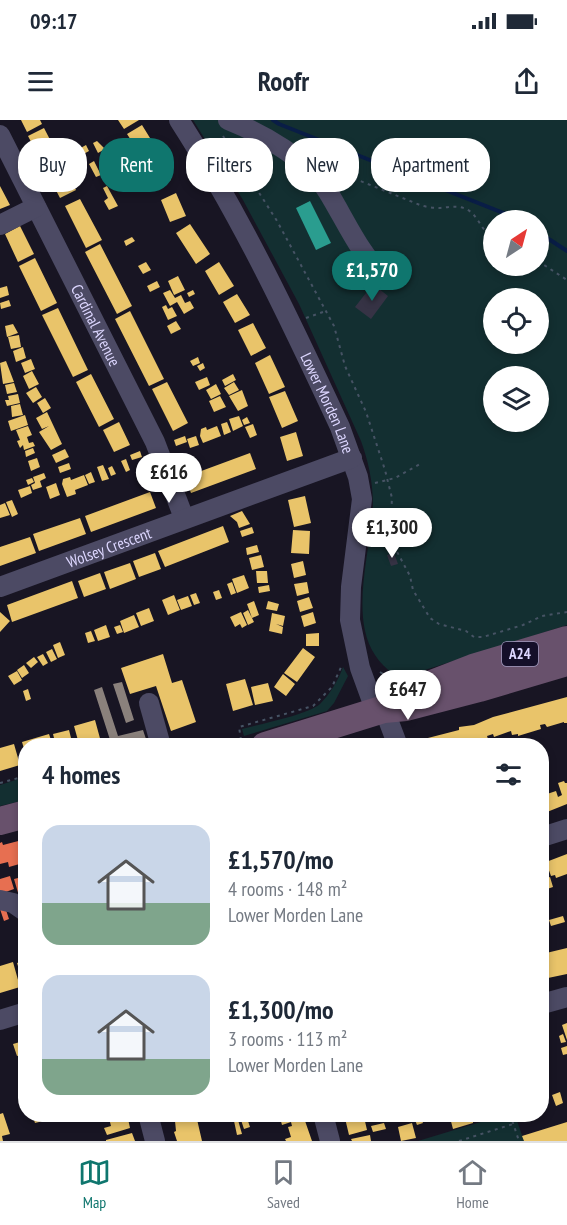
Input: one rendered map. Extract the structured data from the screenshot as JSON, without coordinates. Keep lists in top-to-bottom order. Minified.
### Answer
{"streets":{"highway":["A24"],"street":["Cardinal Avenue","Lower Morden Lane","Wolsey Crescent"]},"crossings":[["Cardinal Avenue","Wolsey Crescent"],["Lower Morden Lane","Wolsey Crescent"],["Lower Morden Lane","A24"]],"north":"top right","page":{"status":"09:17","header":"Roofr","chip":["Buy","Rent","Filters","New","Apartment"],"price":["£1,570","£616","£1,300","£647"],"heading":"4 homes","list":[{"name":"£1,570/mo","note":"4 rooms · 148 m² · Lower Morden Lane"},{"name":"£1,300/mo","note":"3 rooms · 113 m² · Lower Morden Lane"}],"tabs":["Map","Saved","Home"]}}
